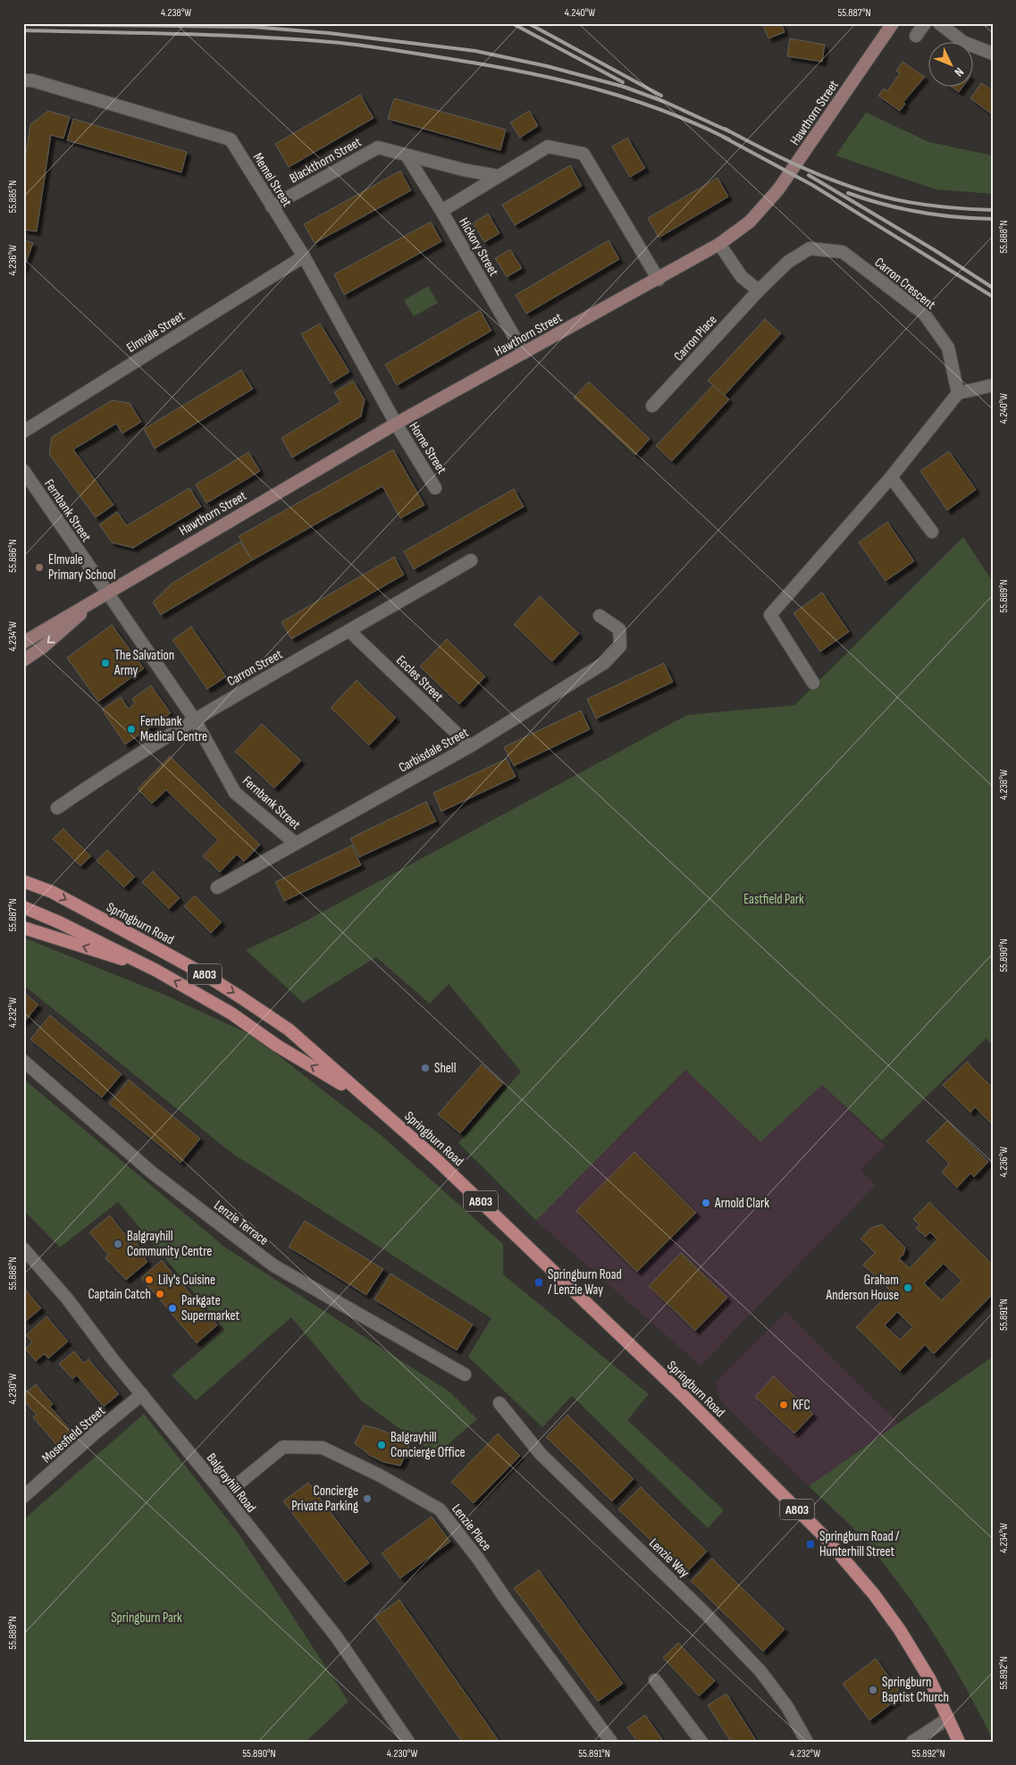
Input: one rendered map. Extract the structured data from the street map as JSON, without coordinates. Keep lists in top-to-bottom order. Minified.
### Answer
{"streets":{"main road":["Hawthorn Street","Springburn Road","A803"],"street":["Blackthorn Street","Memel Street","Hickory Street","Carron Crescent","Elmvale Street","Carron Place","Horne Street","Fernbank Street","Carron Street","Eccles Street","Carbisdale Street","Lenzie Terrace","Mosesfield Street","Balgrayhill Road","Lenzie Place","Lenzie Way"]},"crossings":[["Hawthorn Street","Memel Street"],["Hawthorn Street","Hickory Street"],["Hawthorn Street","Horne Street"],["Hawthorn Street","Fernbank Street"],["Blackthorn Street","Memel Street"],["Blackthorn Street","Hickory Street"],["Memel Street","Elmvale Street"],["Memel Street","Horne Street"],["Carron Crescent","Carron Place"],["Fernbank Street","Carron Street"],["Fernbank Street","Carbisdale Street"],["Carron Street","Eccles Street"],["Eccles Street","Carbisdale Street"],["Mosesfield Street","Balgrayhill Road"],["Balgrayhill Road","Lenzie Place"]],"parks":["Eastfield Park","Springburn Park"],"places":{"other":["Elmvale Primary School","The Salvation Army","Fernbank Medical Centre","Shell","Arnold Clark","Balgrayhill Community Centre","Lily's Cuisine","Graham Anderson House","Captain Catch","Parkgate Supermarket","KFC","Balgrayhill Concierge Office","Concierge Private Parking","Springburn Baptist Church"],"transit":["Springburn Road / Lenzie Way","Springburn Road / Hunterhill Street"]},"north":"bottom right","coordinates":["4.238°W","4.240°W","55.887°N","55.885°N","55.888°N","4.236°W","55.886°N","55.889°N","4.234°W","55.890°N","4.232°W","55.891°N","4.230°W","55.892°N"]}
